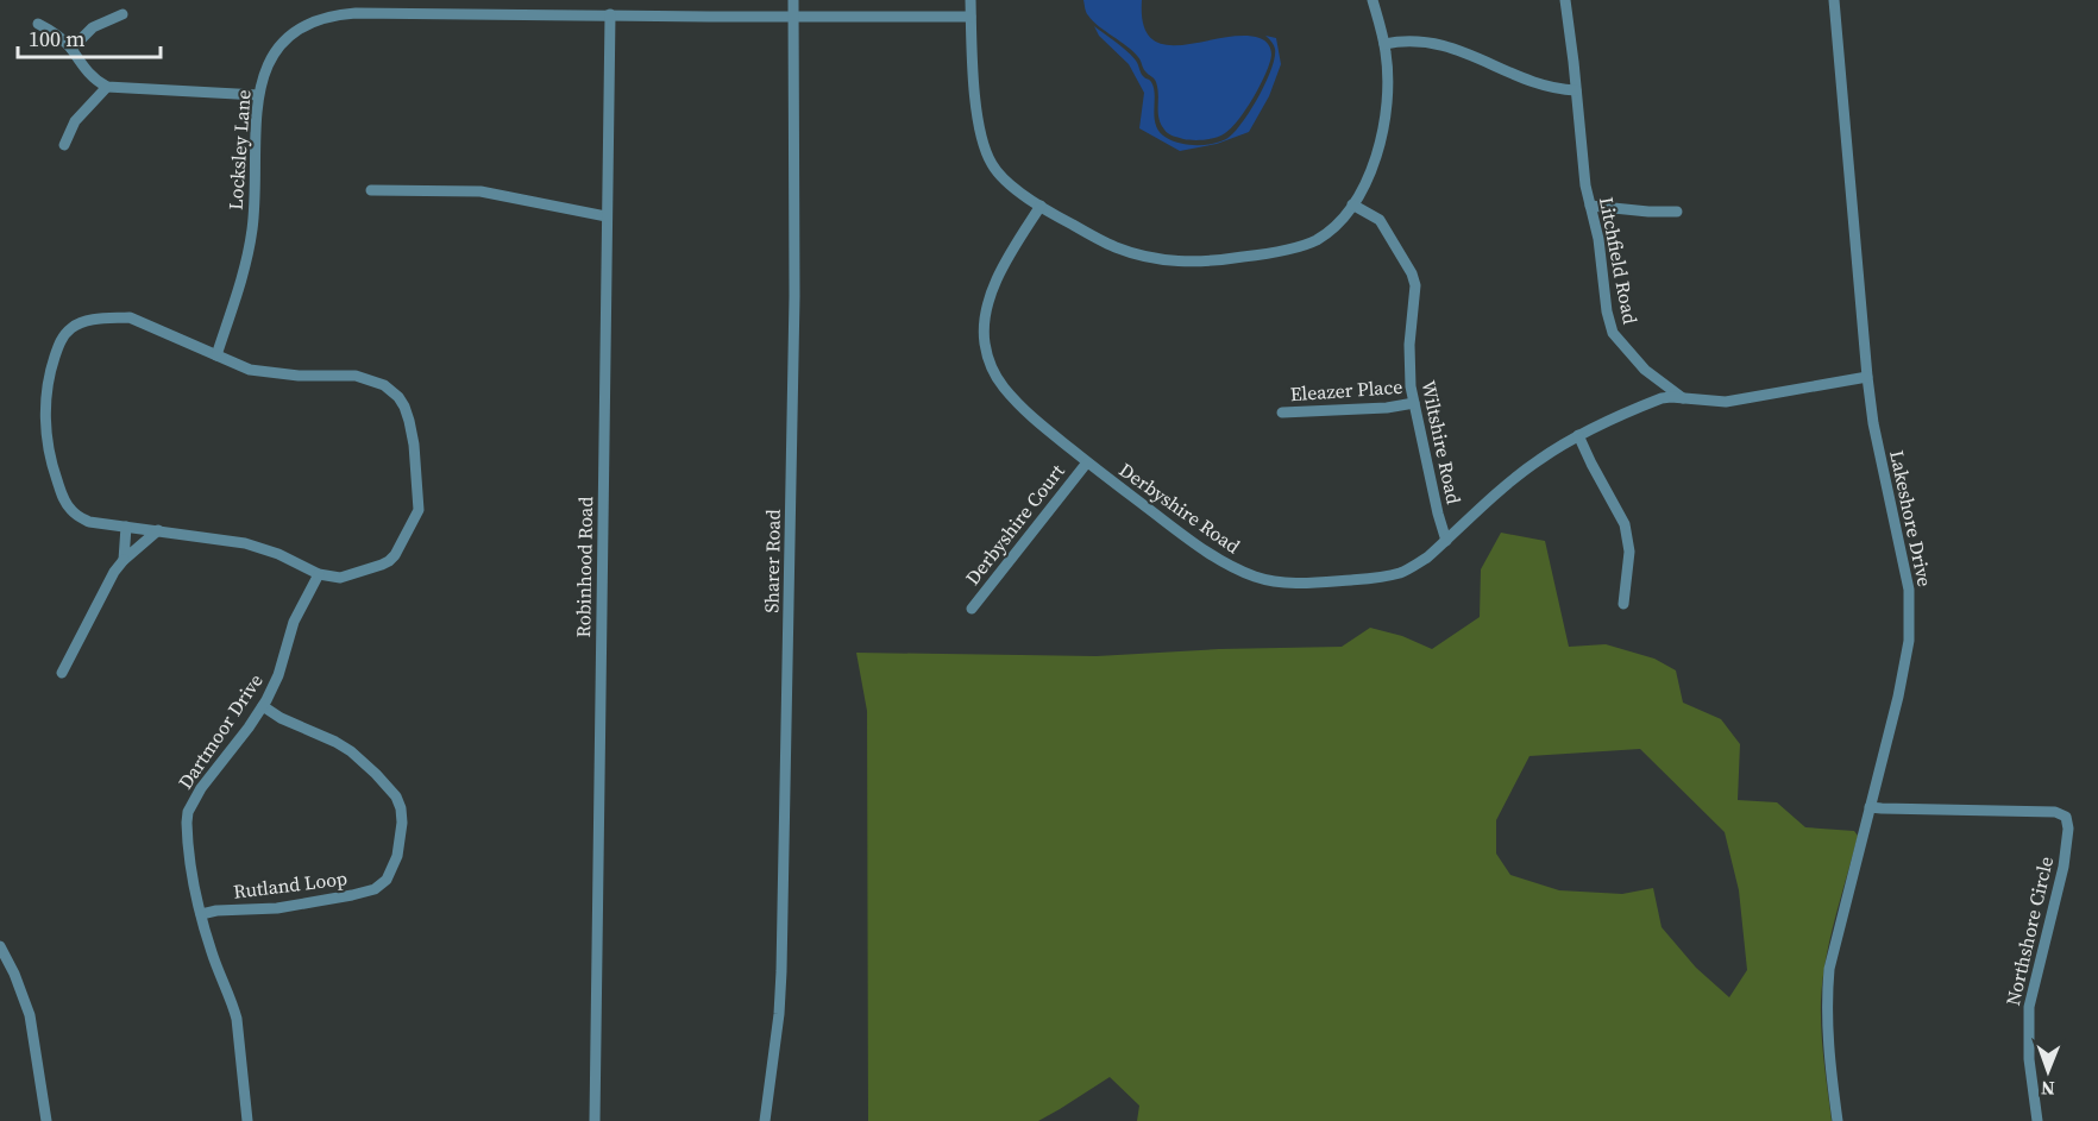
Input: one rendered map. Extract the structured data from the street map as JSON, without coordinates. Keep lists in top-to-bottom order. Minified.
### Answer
{"streets":{"street":["Locksley Lane","Litchfield Road","Eleazer Place","Wiltshire Road","Derbyshire Road","Lakeshore Drive","Derbyshire Court","Sharer Road","Robinhood Road","Dartmoor Drive","Rutland Loop","Northshore Circle"]},"crossings":[["Locksley Lane","Sharer Road"],["Locksley Lane","Robinhood Road"],["Litchfield Road","Derbyshire Road"],["Eleazer Place","Wiltshire Road"],["Wiltshire Road","Derbyshire Road"],["Derbyshire Road","Derbyshire Court"],["Lakeshore Drive","Northshore Circle"],["Dartmoor Drive","Rutland Loop"]],"scale_bar":"100 m","north":"bottom"}
